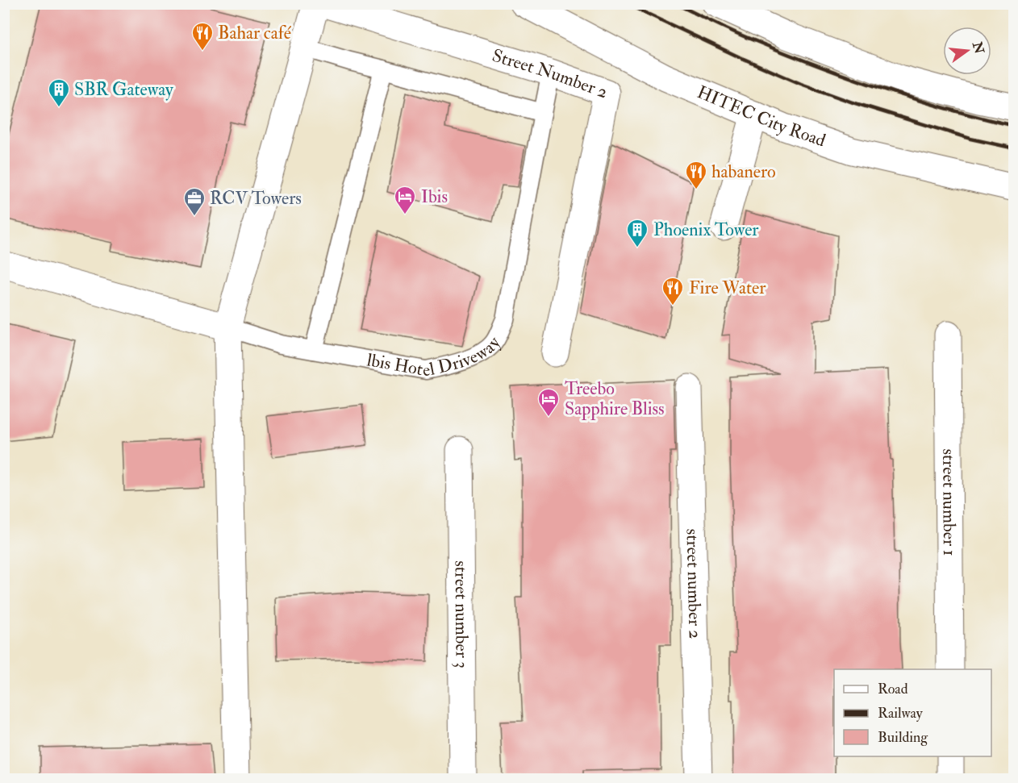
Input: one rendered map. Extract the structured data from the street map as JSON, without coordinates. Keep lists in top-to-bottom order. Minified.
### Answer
{"streets":{"street":["Street Number 2","HITEC City Road","street number 1","street number 2","street number 3"],"lane":["lbis Hotel Driveway"]},"crossings":[["Street Number 2","lbis Hotel Driveway"]],"places":{"restaurant":["Bahar café","habanero","Fire Water"],"building":["SBR Gateway","Phoenix Tower"],"hotel":["Ibis","Treebo Sapphire Bliss"],"office":["RCV Towers"]},"legend":["Road","Railway","Building"],"north":"right"}
